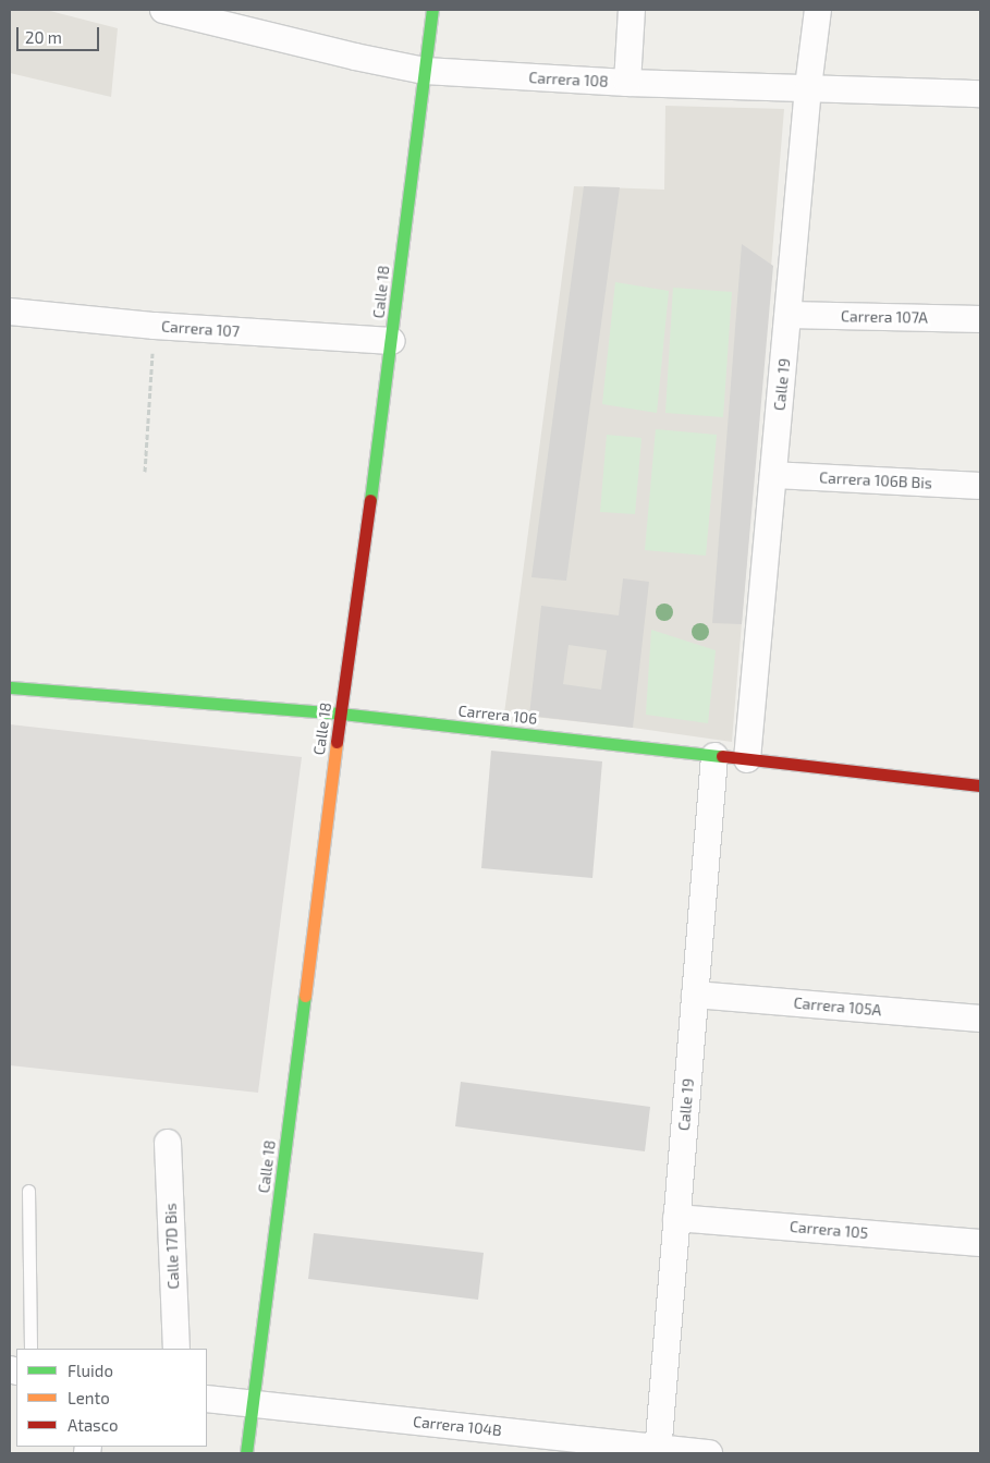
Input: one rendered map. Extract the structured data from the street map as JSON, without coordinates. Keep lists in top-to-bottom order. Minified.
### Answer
{"streets":{"street":["Carrera 108","Calle 18","Carrera 107A","Carrera 107","Calle 19","Carrera 106B Bis","Carrera 106","Carrera 105A","Carrera 105","Calle 17D Bis","Carrera 104B"]},"crossings":[["Carrera 108","Calle 18"],["Carrera 108","Calle 19"],["Calle 18","Carrera 107"],["Calle 18","Carrera 106"],["Calle 18","Carrera 104B"],["Carrera 107A","Calle 19"],["Calle 19","Carrera 106B Bis"],["Calle 19","Carrera 106"],["Calle 19","Carrera 105A"],["Calle 19","Carrera 105"],["Calle 19","Carrera 104B"]],"legend":["Fluido","Lento","Atasco"],"scale_bar":"20 m"}
